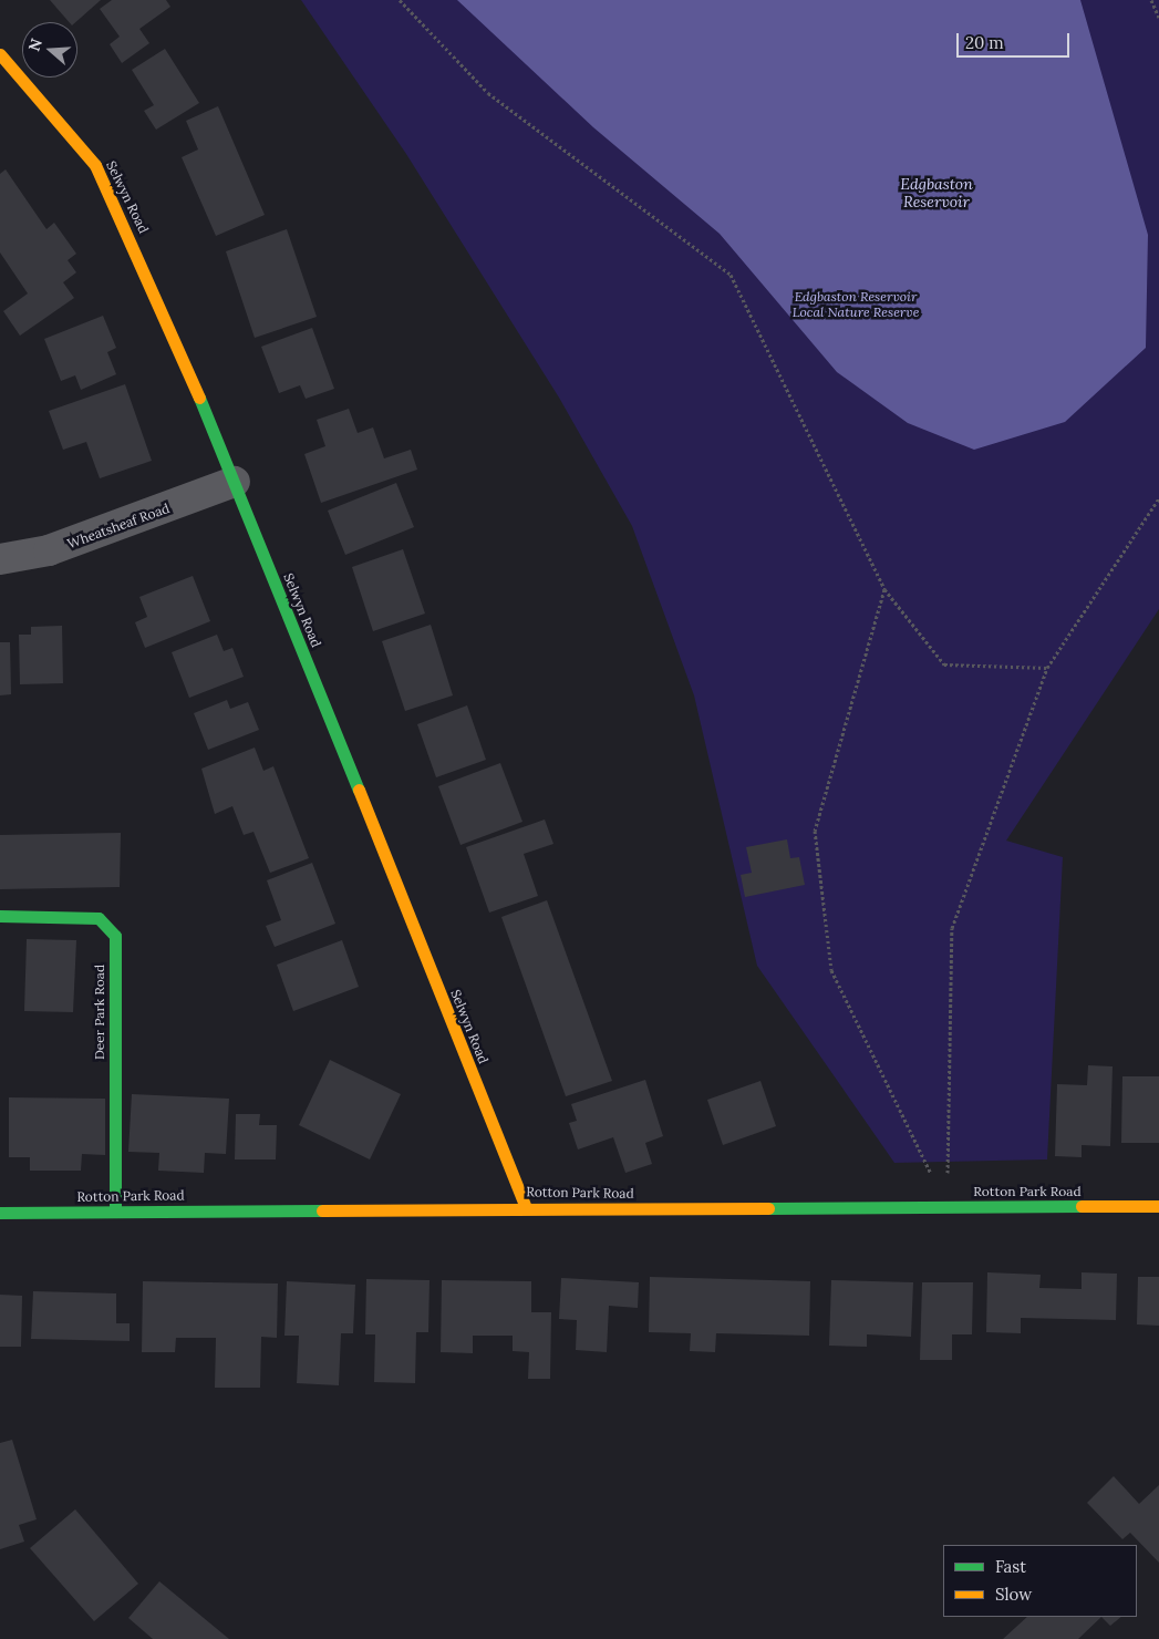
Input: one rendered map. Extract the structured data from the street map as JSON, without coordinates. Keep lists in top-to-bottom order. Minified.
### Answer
{"streets":{"street":["Selwyn Road","Wheatsheaf Road","Deer Park Road","Rotton Park Road"]},"crossings":[["Selwyn Road","Wheatsheaf Road"],["Selwyn Road","Rotton Park Road"],["Deer Park Road","Rotton Park Road"]],"water":["Edgbaston Reservoir"],"parks":["Edgbaston Reservoir Local Nature Reserve"],"legend":["Fast","Slow"],"scale_bar":"20 m","north":"left"}
